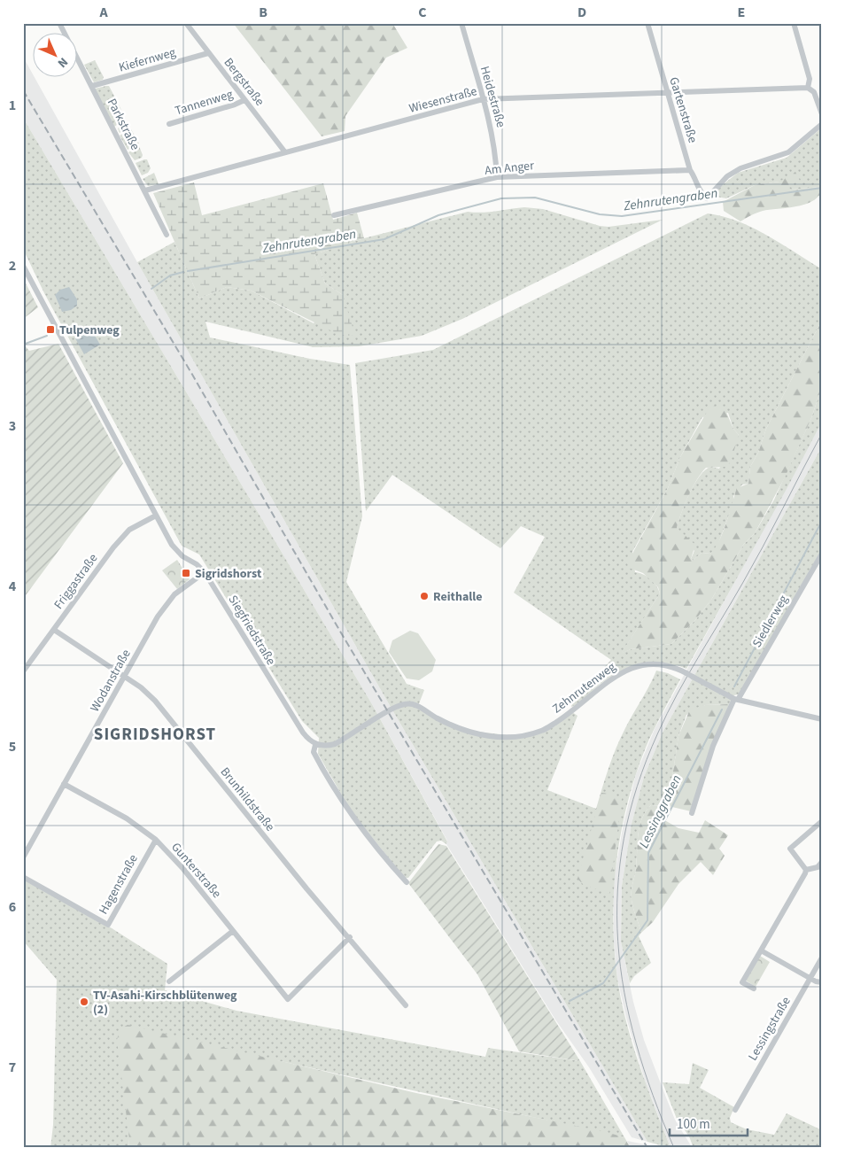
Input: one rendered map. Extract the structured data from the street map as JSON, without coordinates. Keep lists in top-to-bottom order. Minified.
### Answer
{"streets":{"street":["Kiefernweg","Bergstraße","Heidestraße","Wiesenstraße","Tannenweg","Gartenstraße","Parkstraße","Am Anger","Friggastraße","Siedlerweg","Siegfriedstraße","Wodanstraße","Zehnrutenweg","Brunhildstraße","Gunterstraße","Hagenstraße","Lessingstraße"]},"crossings":[["Kiefernweg","Bergstraße"],["Kiefernweg","Parkstraße"],["Bergstraße","Wiesenstraße"],["Bergstraße","Tannenweg"],["Heidestraße","Wiesenstraße"],["Heidestraße","Am Anger"],["Wiesenstraße","Gartenstraße"],["Wiesenstraße","Parkstraße"],["Gartenstraße","Am Anger"],["Friggastraße","Siegfriedstraße"],["Friggastraße","Brunhildstraße"],["Siedlerweg","Zehnrutenweg"],["Siegfriedstraße","Wodanstraße"],["Siegfriedstraße","Zehnrutenweg"],["Wodanstraße","Brunhildstraße"],["Wodanstraße","Gunterstraße"],["Brunhildstraße","Gunterstraße"],["Gunterstraße","Hagenstraße"]],"districts":["SIGRIDSHORST"],"water":["Zehnrutengraben","Lessinggraben"],"places":{"transit":["Tulpenweg","Sigridshorst"],"other":["Reithalle","TV-Asahi-Kirschblütenweg (2)"]},"scale_bar":"100 m","north":"bottom right","grid":{"columns":["A","B","C","D","E"],"rows":["1","2","3","4","5","6","7"]}}
